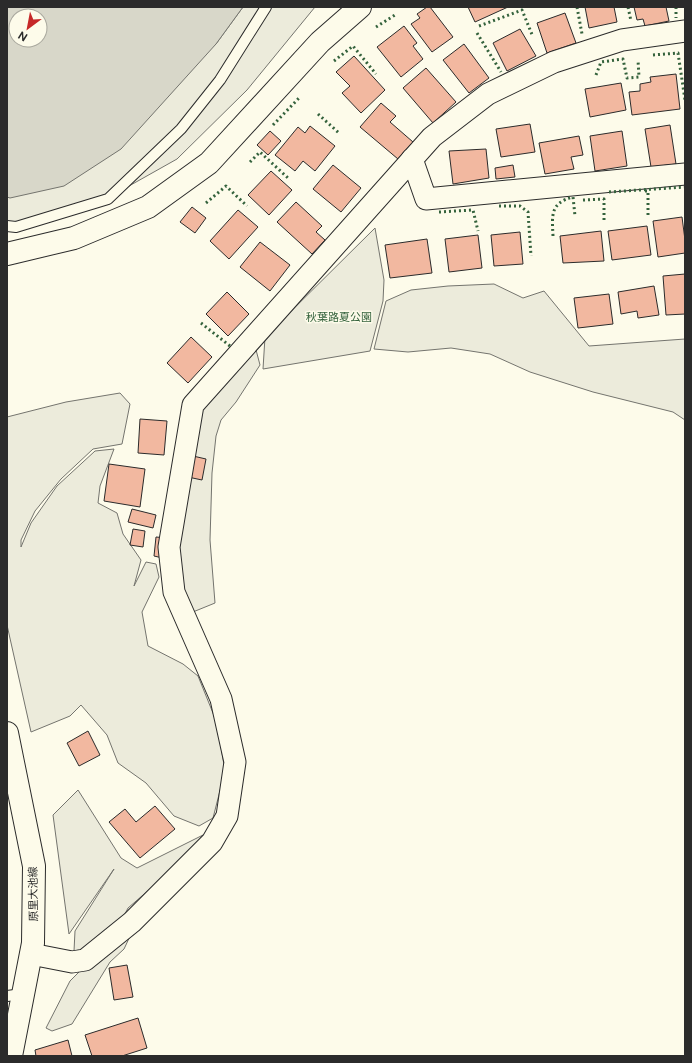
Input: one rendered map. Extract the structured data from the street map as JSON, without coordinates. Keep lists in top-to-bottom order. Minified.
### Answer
{"streets":{"street":["原里大池線"]},"parks":["秋葉路夏公園"],"north":"bottom left"}
